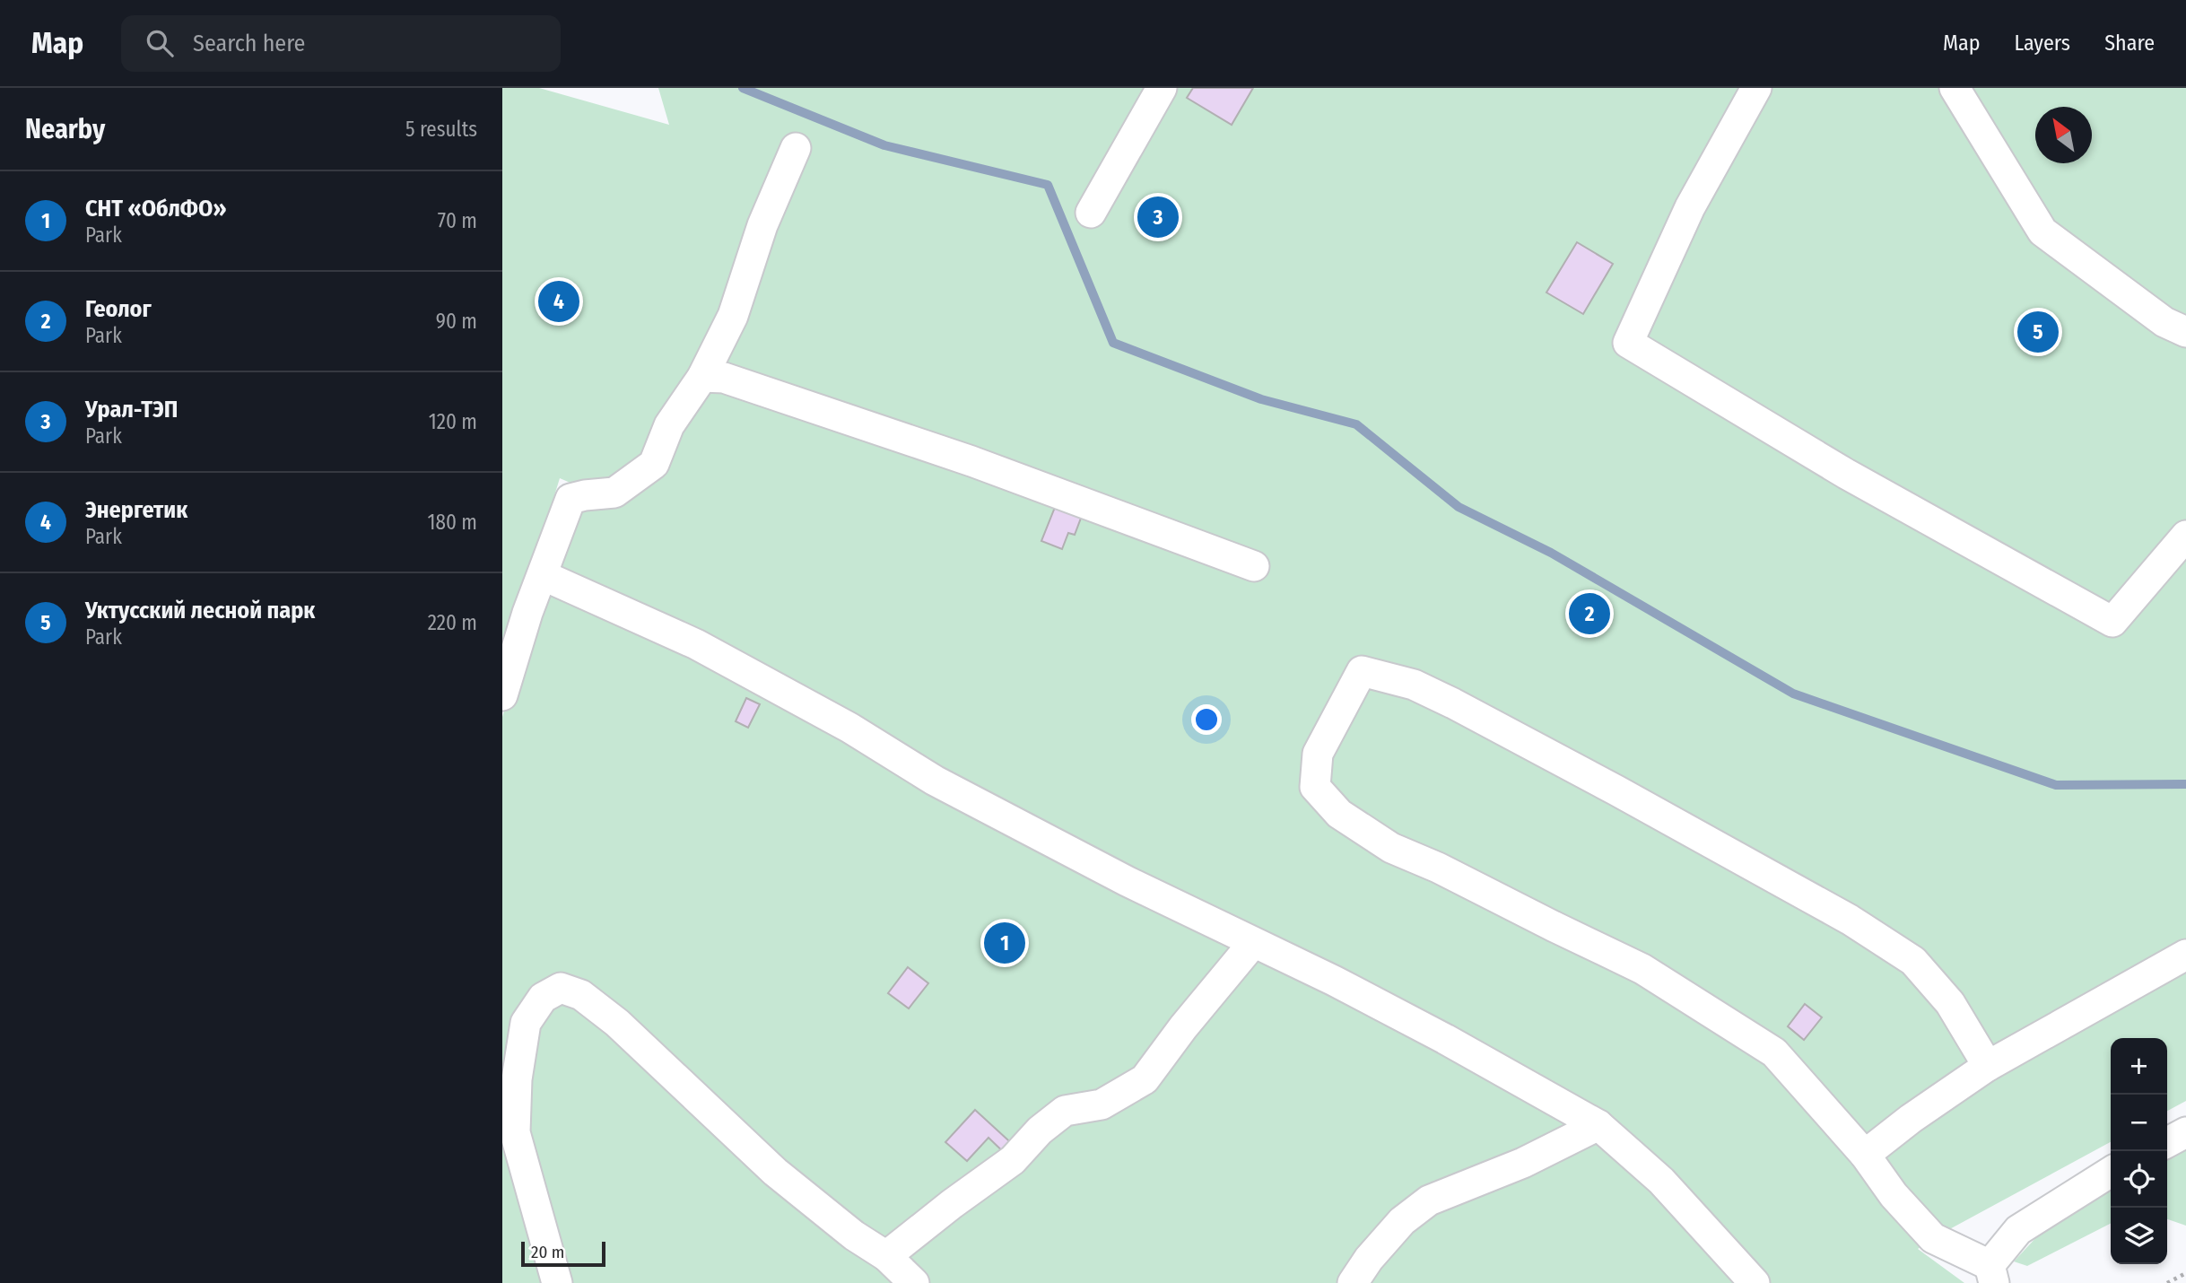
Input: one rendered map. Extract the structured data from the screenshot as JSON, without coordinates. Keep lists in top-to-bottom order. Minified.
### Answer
{"scale_bar":"20 m","north":"top left","page":{"header":"Map","search":"Search here","nav":["Map","Layers","Share"],"heading":["Nearby","5 results"],"list":[{"mark":"1","name":"СНТ «ОблФО»","note":"Park","value":"70 m"},{"mark":"2","name":"Геолог","note":"Park","value":"90 m"},{"mark":"3","name":"Урал-ТЭП","note":"Park","value":"120 m"},{"mark":"4","name":"Энергетик","note":"Park","value":"180 m"},{"mark":"5","name":"Уктусский лесной парк","note":"Park","value":"220 m"}],"pins":["3","4","5","2","1"],"map_buttons":["+","−"],"scale":"20 m"}}
